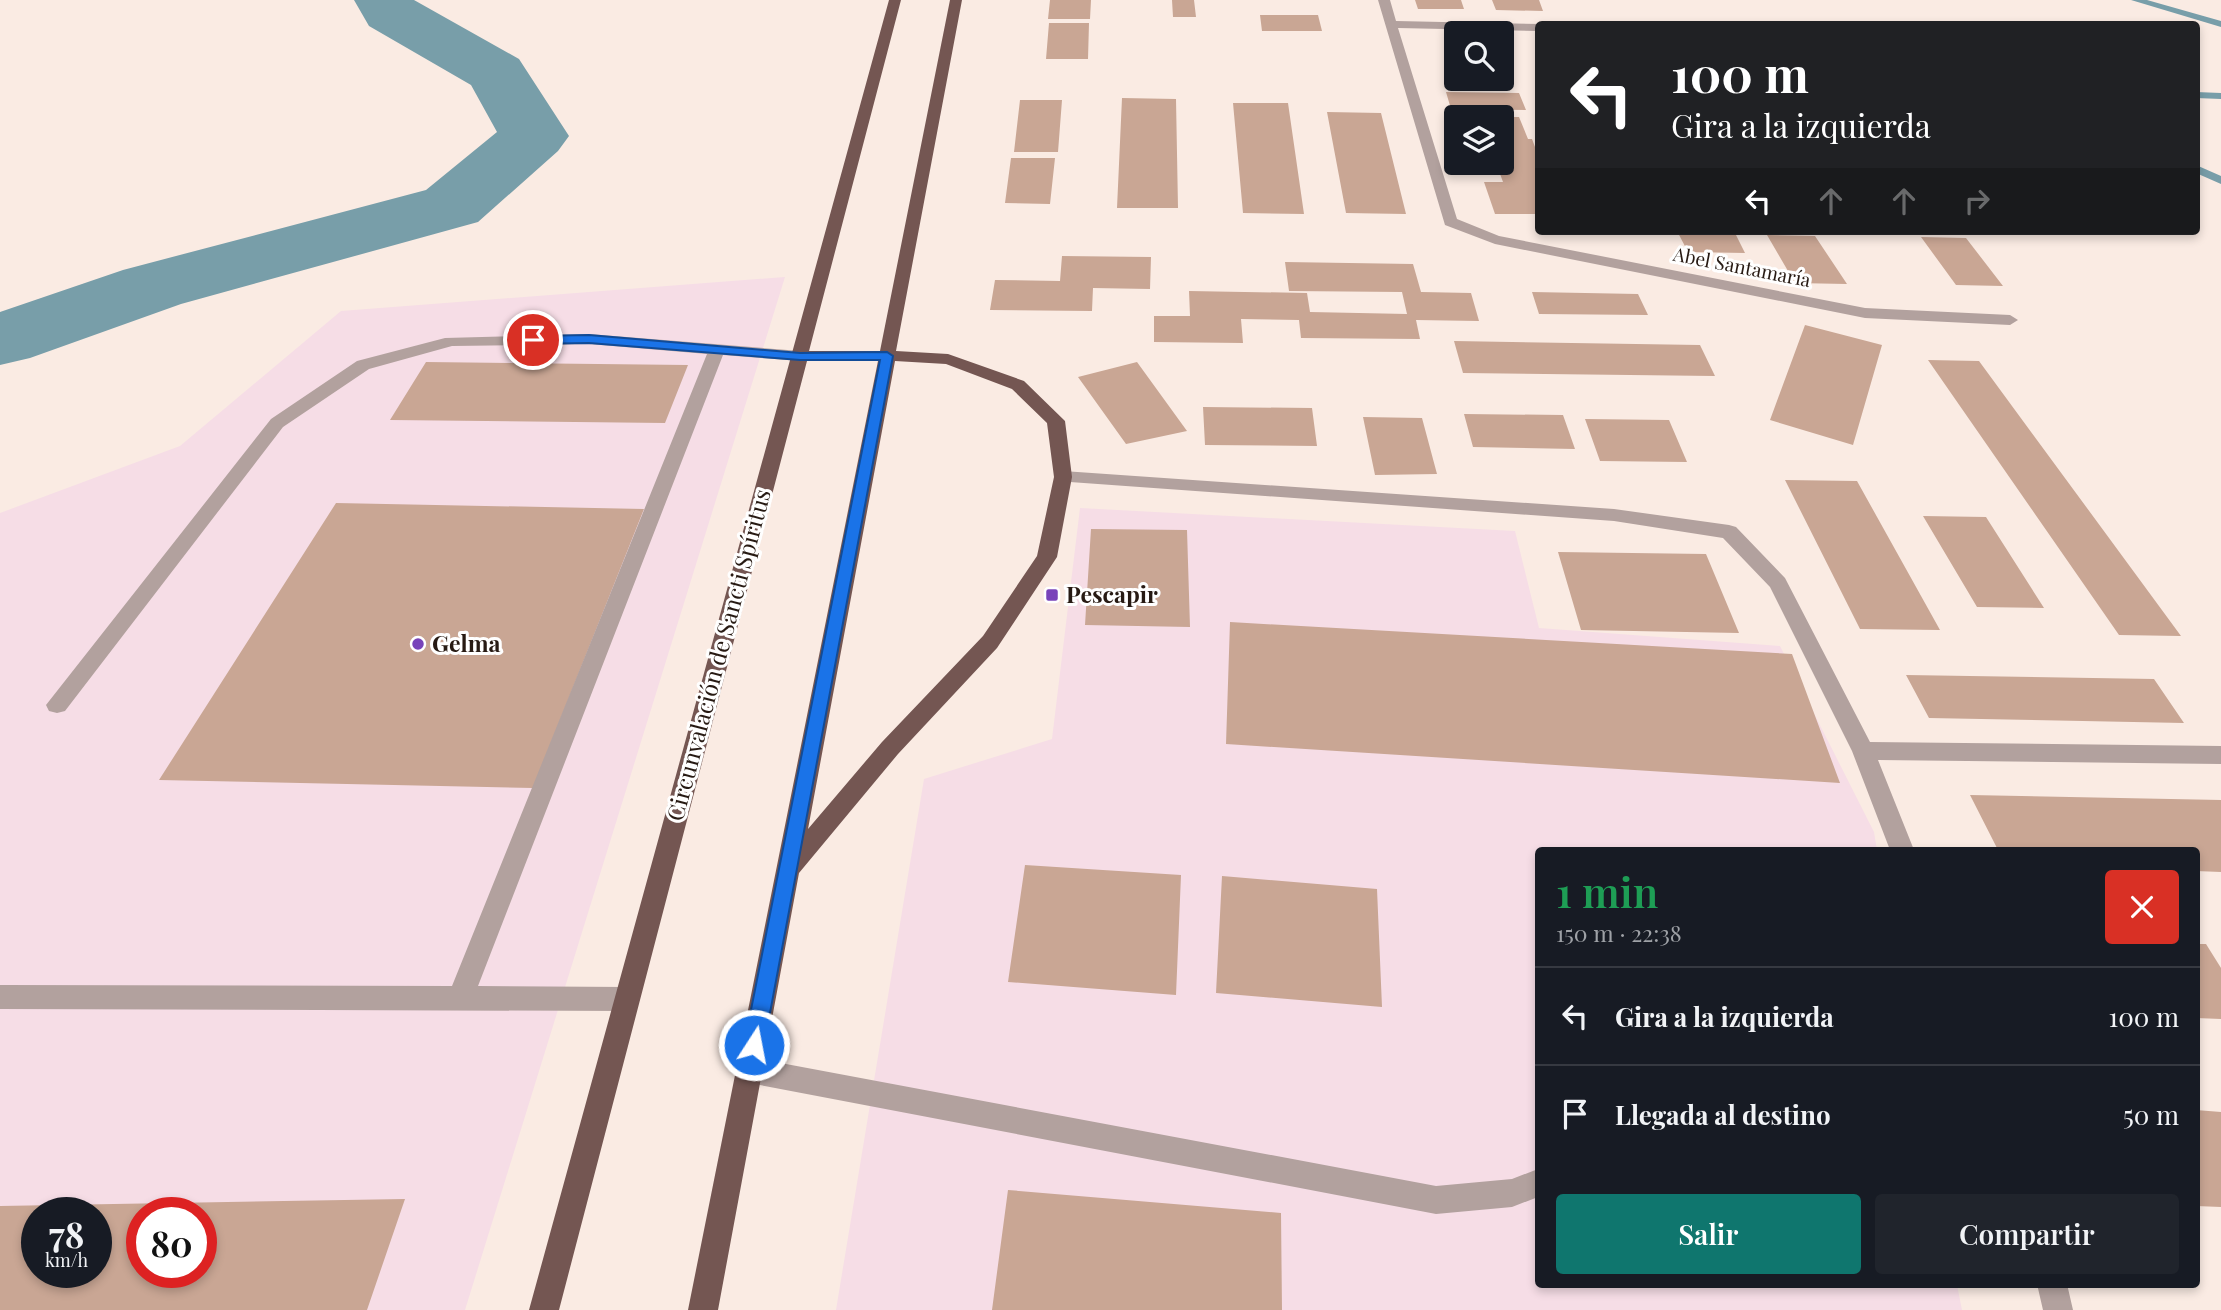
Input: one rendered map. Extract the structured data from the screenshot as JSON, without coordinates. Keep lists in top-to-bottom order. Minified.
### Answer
{"streets":{"highway":["Circunvalación de Sancti Spíritus"],"street":["Abel Santamaría"]},"places":{"transit":["Pescapir"],"other":["Gelma"]},"page":{"turn":["100 m","Gira a la izquierda"],"heading":["1 min","150 m · 22:38"],"list":[{"name":"Gira a la izquierda","value":"100 m"},{"name":"Llegada al destino","value":"50 m"}],"buttons":["Salir","Compartir"],"speed":"78 km/h","limit":"80"}}
